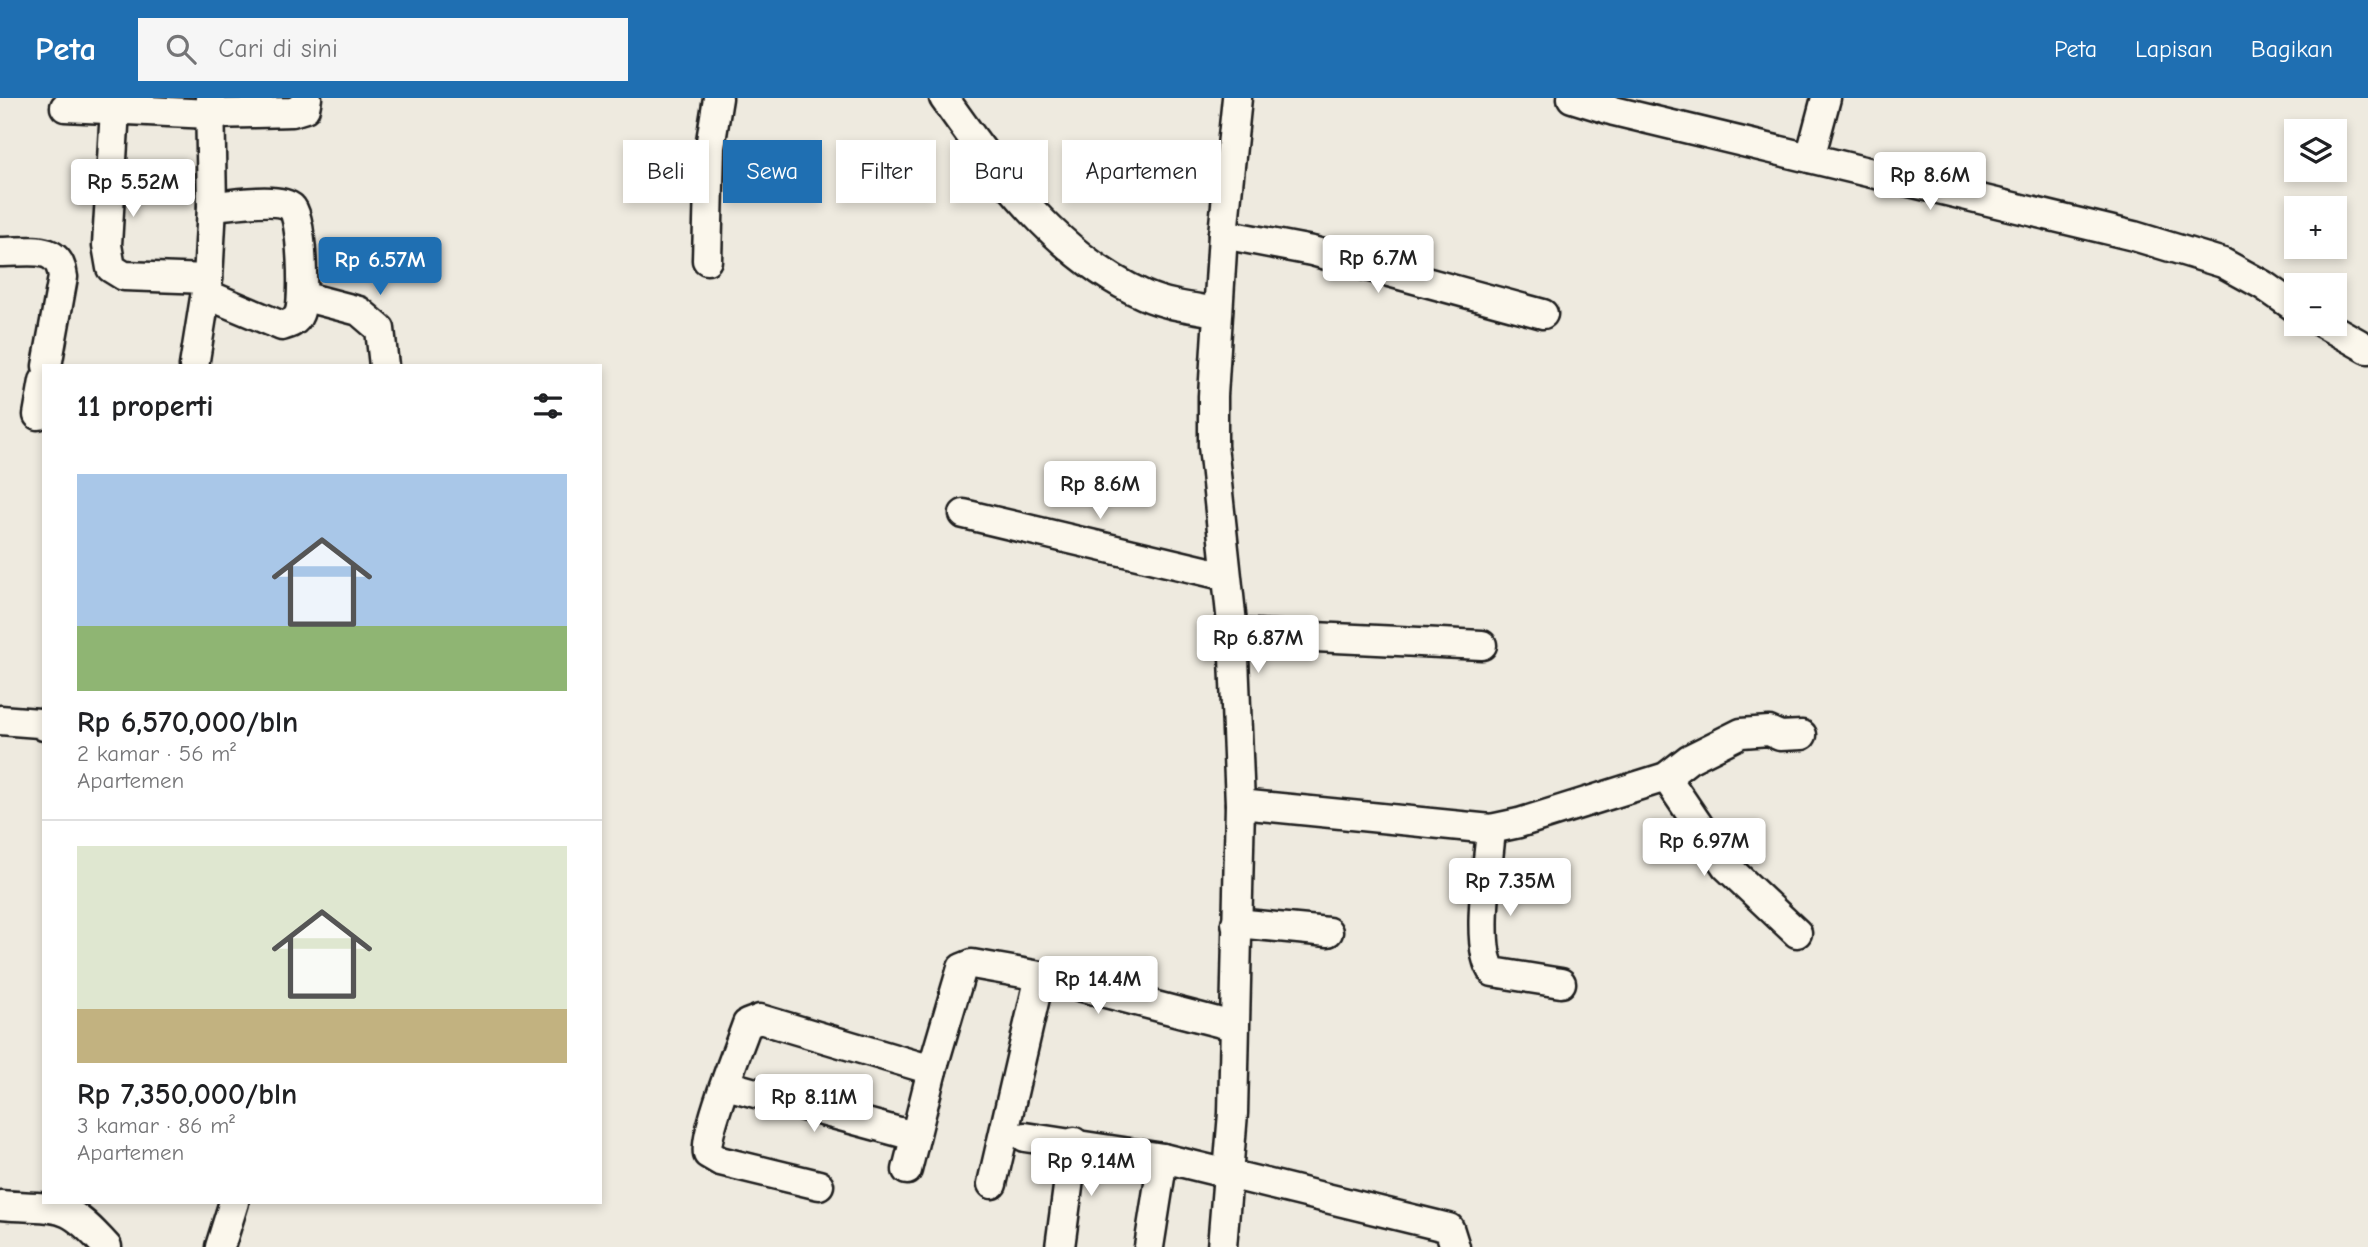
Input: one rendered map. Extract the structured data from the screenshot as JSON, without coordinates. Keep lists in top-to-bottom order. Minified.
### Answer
{"page":{"header":"Peta","search":"Cari di sini","nav":["Peta","Lapisan","Bagikan"],"map_buttons":["+","−"],"chip":["Beli","Sewa","Filter","Baru","Apartemen"],"price":["Rp 8.6M","Rp 5.52M","Rp 6.7M","Rp 6.57M","Rp 8.6M","Rp 6.87M","Rp 6.97M","Rp 7.35M","Rp 14.4M","Rp 8.11M","Rp 9.14M"],"heading":"11 properti","list":[{"name":"Rp 6,570,000/bln","note":"2 kamar · 56 m² · Apartemen"},{"name":"Rp 7,350,000/bln","note":"3 kamar · 86 m² · Apartemen"}]}}
